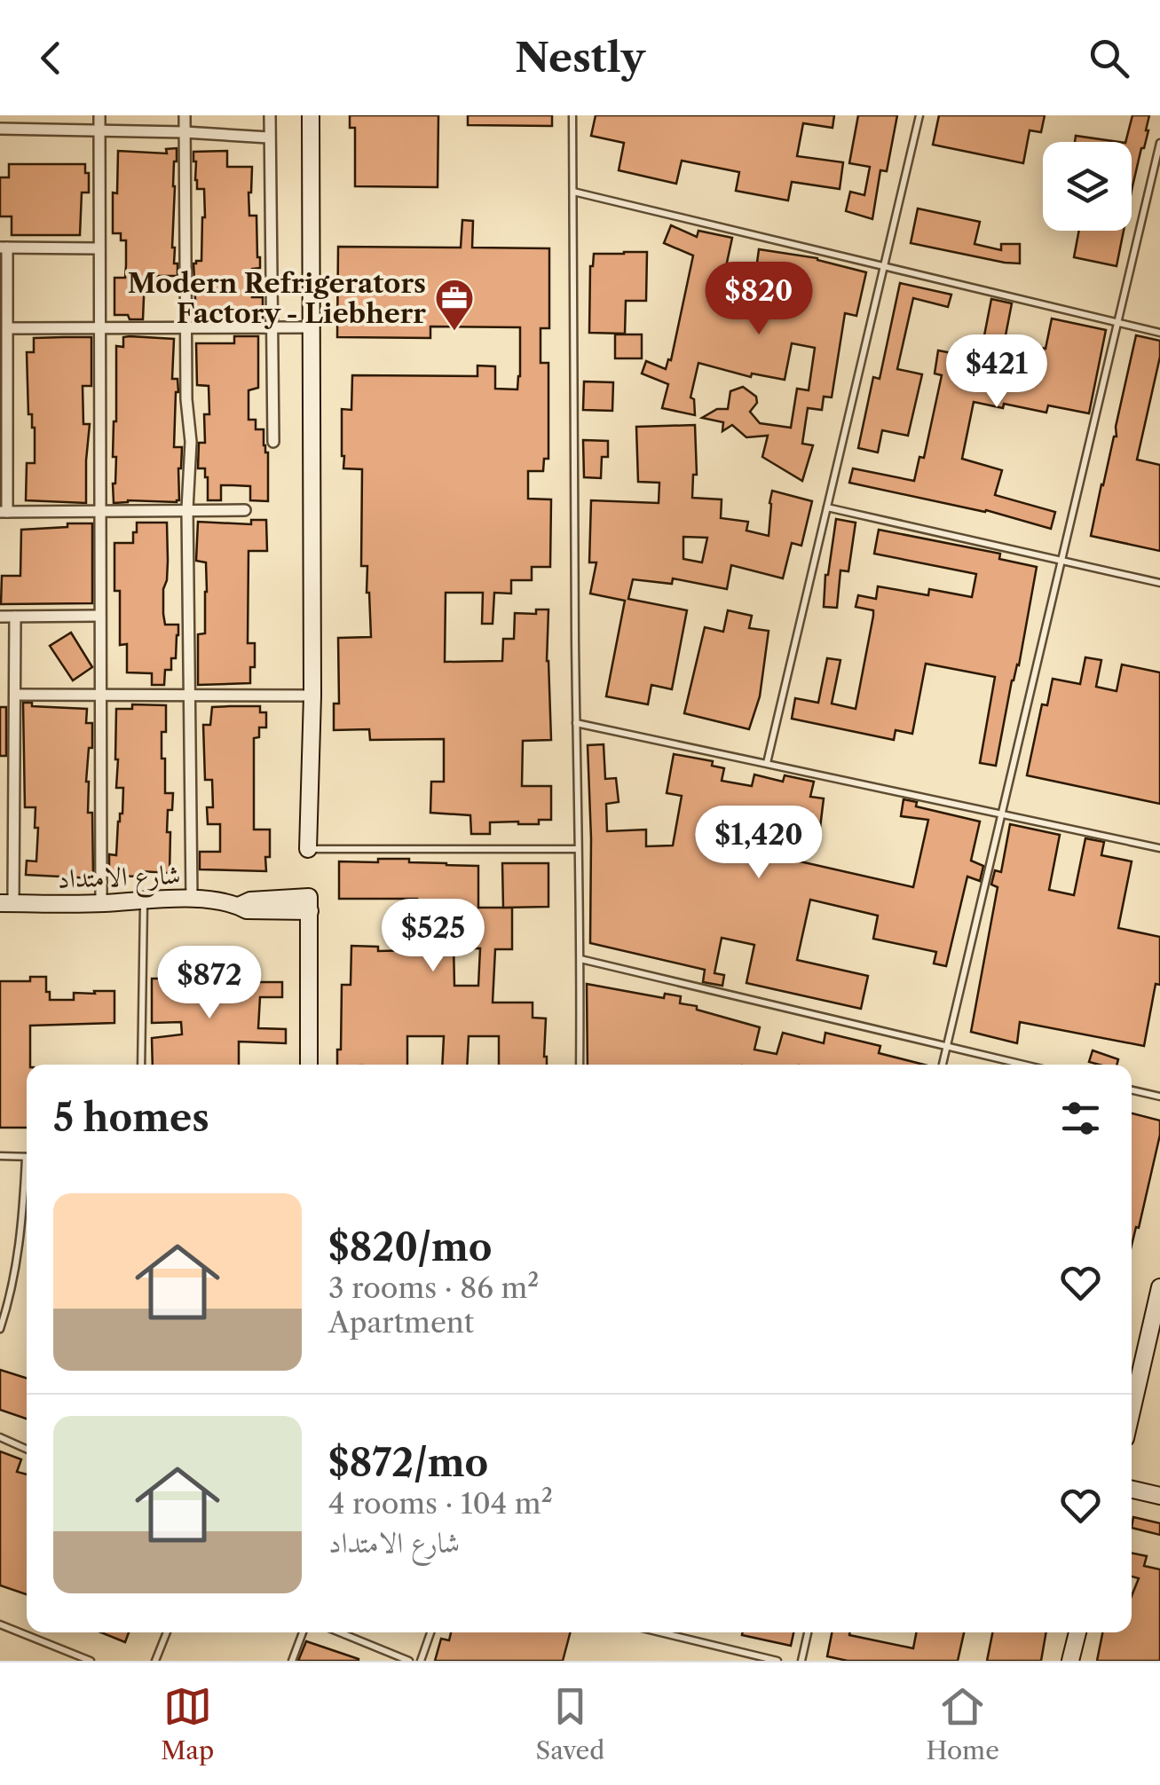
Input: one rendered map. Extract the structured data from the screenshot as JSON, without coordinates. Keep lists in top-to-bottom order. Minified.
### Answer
{"streets":{"street":["شارع الامتداد"]},"places":{"office":["Modern Refrigerators Factory - Liebherr"]},"page":{"header":"Nestly","price":["$820","$421","$1,420","$525","$872"],"heading":"5 homes","list":[{"name":"$820/mo","note":"3 rooms · 86 m² · Apartment"},{"name":"$872/mo","note":"4 rooms · 104 m² · شارع الامتداد"}],"tabs":["Map","Saved","Home"]}}
